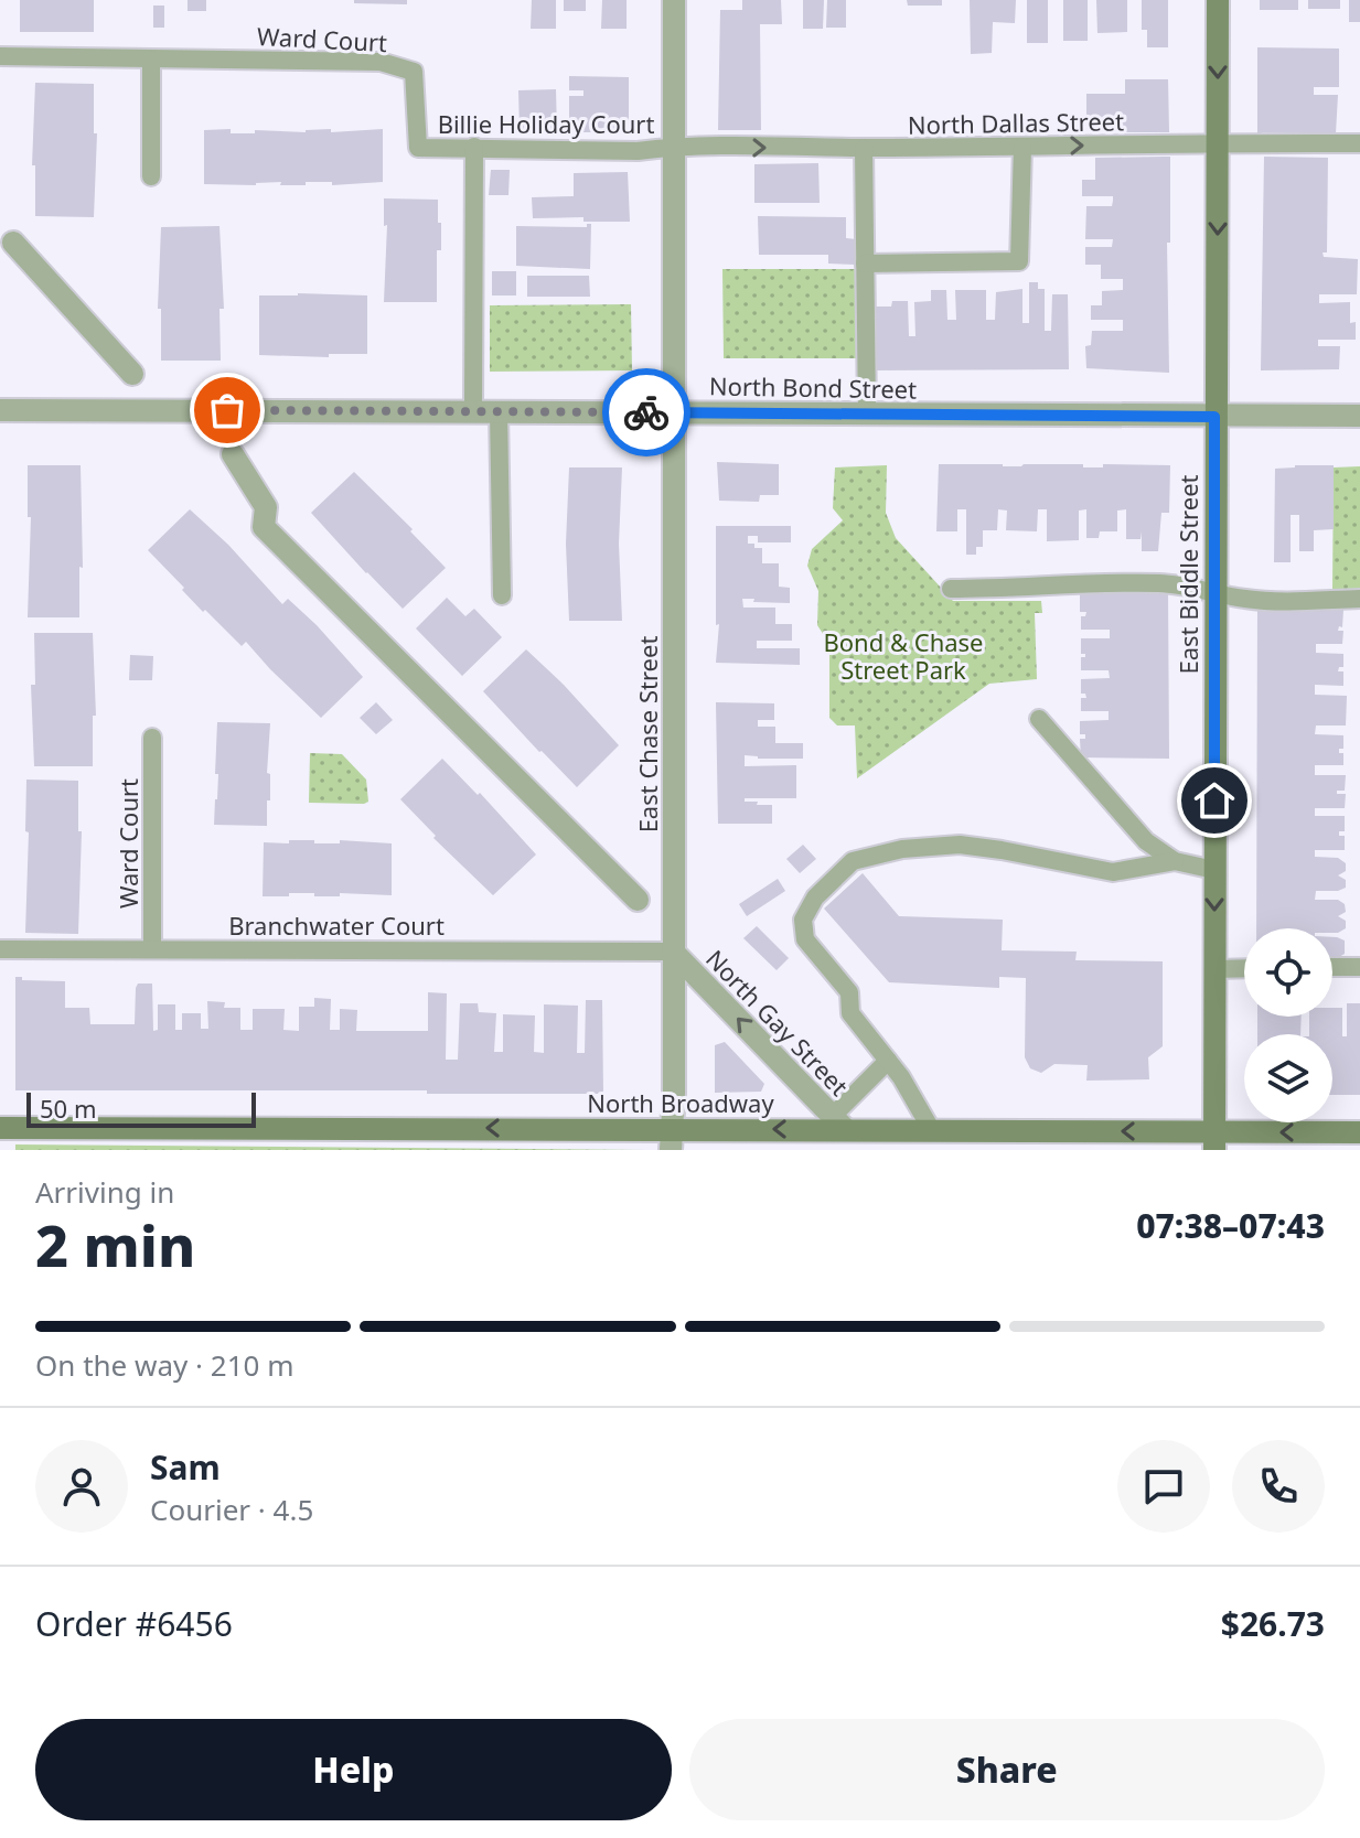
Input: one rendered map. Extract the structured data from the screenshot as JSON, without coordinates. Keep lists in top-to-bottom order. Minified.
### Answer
{"streets":{"main road":["East Biddle Street","North Broadway"],"street":["North Bond Street","East Chase Street","North Gay Street"],"lane":["Ward Court","North Dallas Street","Billie Holiday Court","Branchwater Court"]},"crossings":[["Ward Court","Billie Holiday Court"],["Ward Court","Branchwater Court"],["North Dallas Street","Billie Holiday Court"],["North Dallas Street","East Biddle Street"],["North Dallas Street","East Chase Street"],["Billie Holiday Court","East Chase Street"],["North Bond Street","East Biddle Street"],["North Bond Street","East Chase Street"],["East Biddle Street","North Broadway"],["East Chase Street","Branchwater Court"],["East Chase Street","North Gay Street"],["East Chase Street","North Broadway"],["Branchwater Court","North Gay Street"],["North Gay Street","North Broadway"]],"one_way":["North Dallas Street","East Biddle Street","North Gay Street","North Broadway"],"parks":["Bond & Chase Street Park"],"scale_bar":"50 m","page":{"scale":"50 m","heading":["2 min","Arriving in","07:38–07:43"],"panel":["Sam","Courier · 4.5","Order #6456","$26.73"],"bar":"On the way · 210 m","buttons":["Help","Share"]}}
